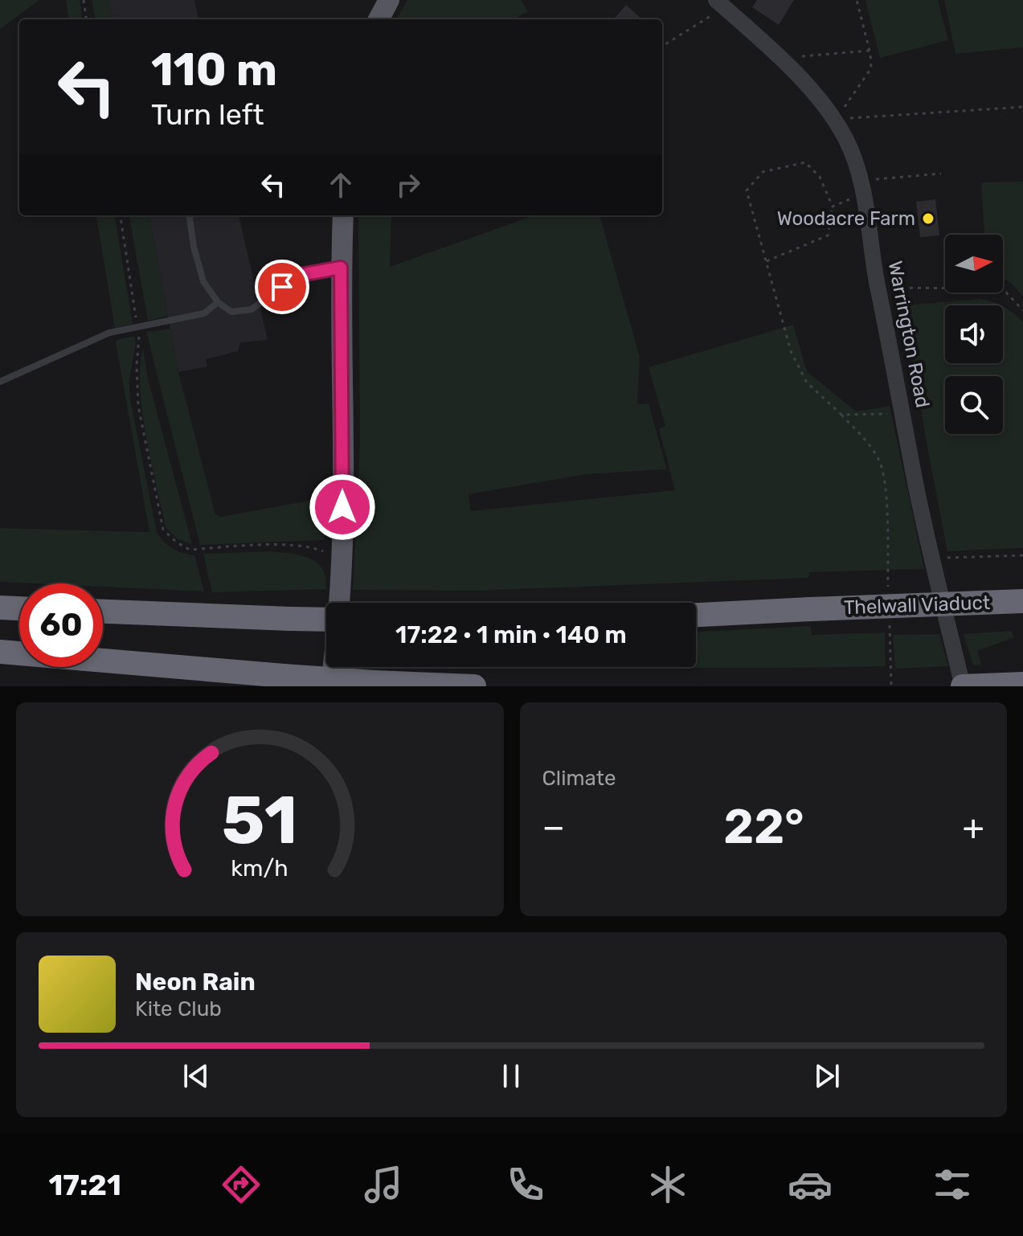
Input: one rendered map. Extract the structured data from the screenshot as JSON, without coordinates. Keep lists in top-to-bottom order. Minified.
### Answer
{"streets":{"highway":["Thelwall Viaduct"],"street":["Warrington Road"]},"places":["Woodacre Farm"],"north":"right","page":{"turn":["110 m","Turn left"],"limit":"60","trip":"17:22 · 1 min · 140 m","tile":"Climate","heat":["−","22°","+"],"song":["Neon Rain","Kite Club"],"tabs":"17:21","gauge":["51","km/h"]}}
